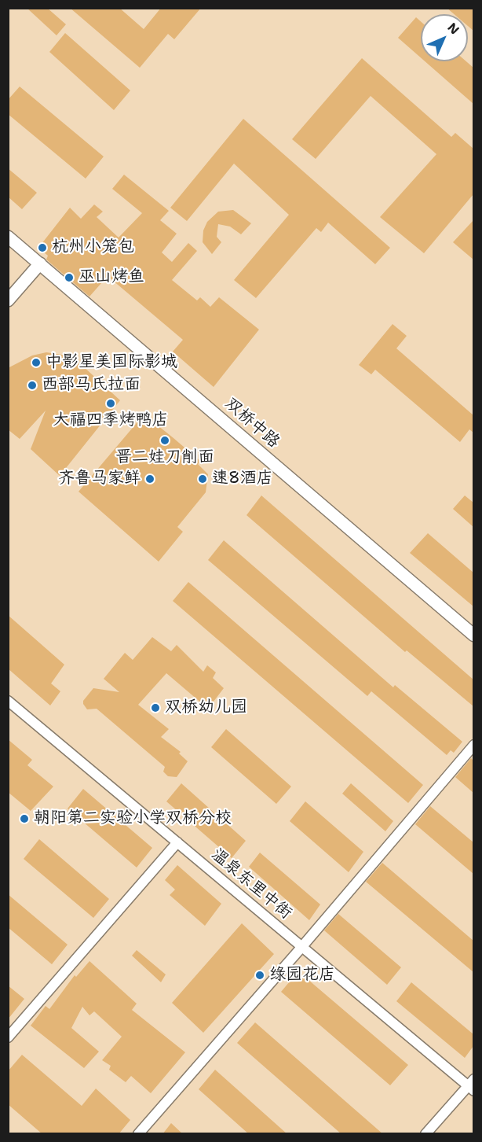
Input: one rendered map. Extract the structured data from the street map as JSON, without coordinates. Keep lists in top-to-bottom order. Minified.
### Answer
{"streets":{"street":["双桥中路","温泉东里中街"]},"places":["杭州小笼包","巫山烤鱼","中影星美国际影城","西部马氏拉面","大福四季烤鸭店","晋二娃刀削面","齐鲁马家鲜","速8酒店","双桥幼儿园","朝阳第二实验小学双桥分校","绿园花店"],"north":"top right"}
